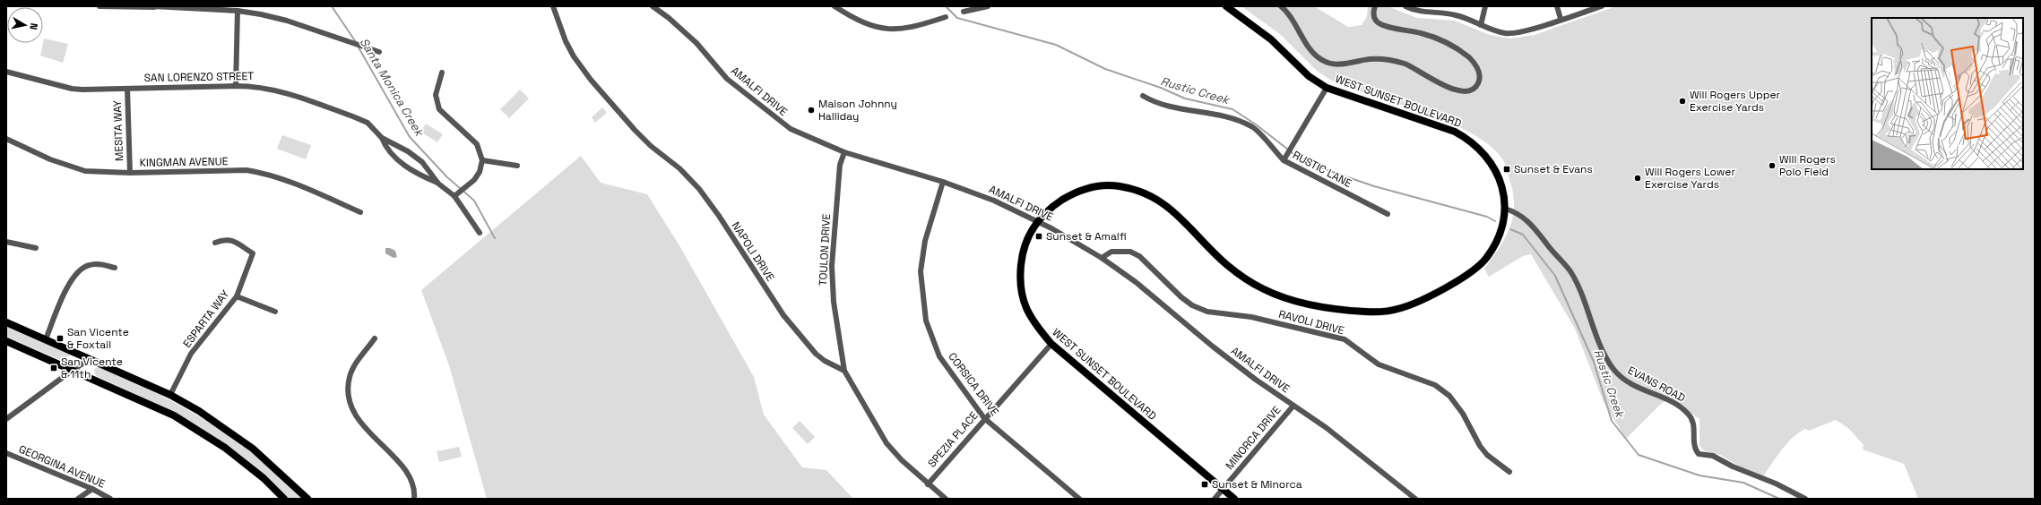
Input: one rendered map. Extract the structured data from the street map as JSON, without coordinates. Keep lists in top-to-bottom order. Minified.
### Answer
{"streets":{"main road":["WEST SUNSET BOULEVARD"],"street":["SAN LORENZO STREET","AMALFI DRIVE","MESITA WAY","KINGMAN AVENUE","RUSTIC LANE","TOULON DRIVE","NAPOLI DRIVE","ESPARTA WAY","RAVOLI DRIVE","CORSICA DRIVE","EVANS ROAD","MINORCA DRIVE","SPEZIA PLACE","GEORGINA AVENUE"]},"crossings":[["SAN LORENZO STREET","MESITA WAY"],["AMALFI DRIVE","WEST SUNSET BOULEVARD"],["AMALFI DRIVE","TOULON DRIVE"],["AMALFI DRIVE","RAVOLI DRIVE"],["AMALFI DRIVE","CORSICA DRIVE"],["AMALFI DRIVE","MINORCA DRIVE"],["WEST SUNSET BOULEVARD","RUSTIC LANE"],["WEST SUNSET BOULEVARD","EVANS ROAD"],["WEST SUNSET BOULEVARD","MINORCA DRIVE"],["WEST SUNSET BOULEVARD","SPEZIA PLACE"],["MESITA WAY","KINGMAN AVENUE"],["TOULON DRIVE","NAPOLI DRIVE"],["CORSICA DRIVE","SPEZIA PLACE"]],"water":["Santa Monica Creek","Rustic Creek"],"places":{"other":["Will Rogers Upper Exercise Yards","Maison Johnny Halliday","Will Rogers Polo Field","Will Rogers Lower Exercise Yards"],"transit":["Sunset & Evans","Sunset & Amalfi","San Vicente & Foxtail","San Vicente & 11th","Sunset & Minorca"]},"north":"right"}
